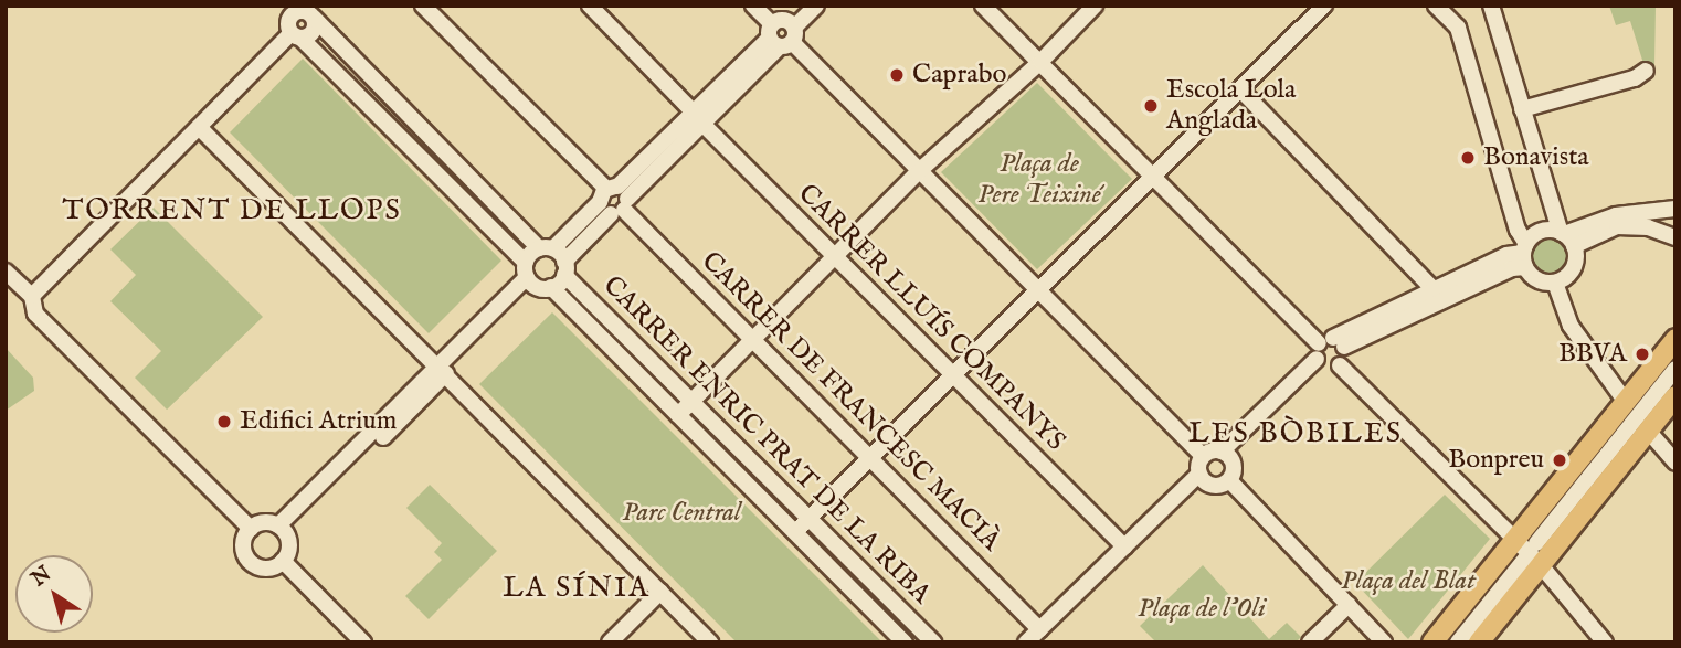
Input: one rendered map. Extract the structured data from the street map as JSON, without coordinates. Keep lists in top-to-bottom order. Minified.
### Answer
{"streets":{"street":["CARRER LLUÍS COMPANYS","CARRER DE FRANCESC MACIÀ","CARRER ENRIC PRAT DE LA RIBA"]},"districts":["TORRENT DE LLOPS","LES BÒBILES","LA SÍNIA"],"parks":["Plaça de Pere Teixiné","Parc Central","Plaça del Blat","Plaça de l'Oli"],"places":["Caprabo","Escola Lola Anglada","Bonavista","BBVA","Edifici Atrium","Bonpreu"],"north":"top left"}
